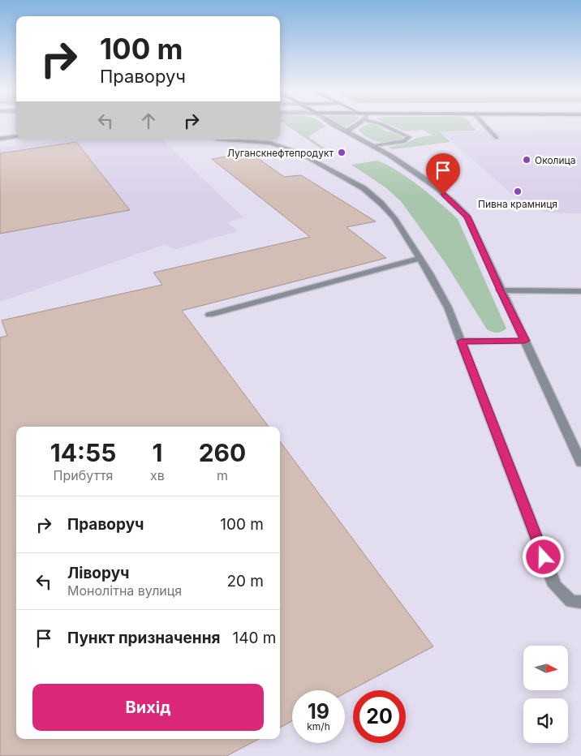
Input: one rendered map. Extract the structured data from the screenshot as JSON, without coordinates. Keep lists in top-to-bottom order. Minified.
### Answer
{"places":["Луганскнефтепродукт","Околица","Пивна крамниця"],"north":"right","page":{"turn":["100 m","Праворуч"],"eta":["14:55","Прибуття","1","хв","260","m"],"list":[{"name":"Праворуч","value":"100 m"},{"name":"Ліворуч","note":"Монолітна вулиця","value":"20 m"},{"name":"Пункт призначення","value":"140 m"}],"buttons":"Вихід","speed":"19 km/h","limit":"20"}}
